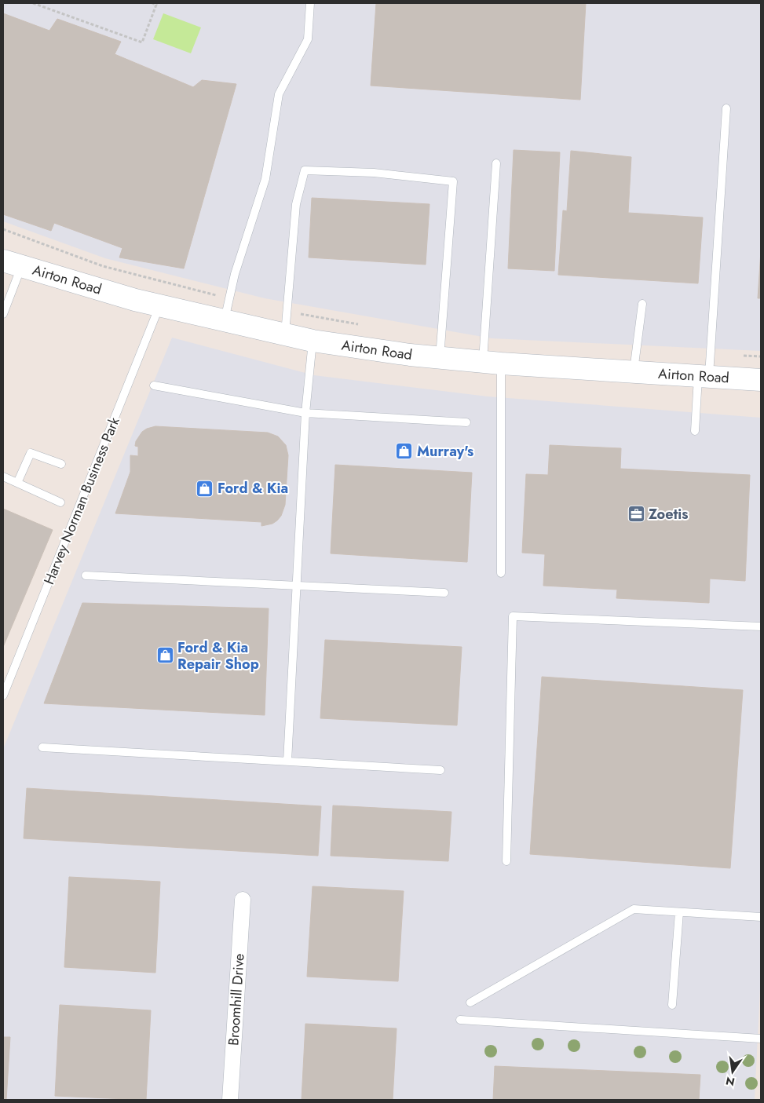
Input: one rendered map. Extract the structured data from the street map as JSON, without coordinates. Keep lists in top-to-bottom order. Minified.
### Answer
{"streets":{"street":["Airton Road","Broomhill Drive"],"lane":["Harvey Norman Business Park"]},"crossings":[["Airton Road","Harvey Norman Business Park"]],"places":{"shop":["Murray's","Ford & Kia","Ford & Kia Repair Shop"],"office":["Zoetis"]},"north":"bottom"}
